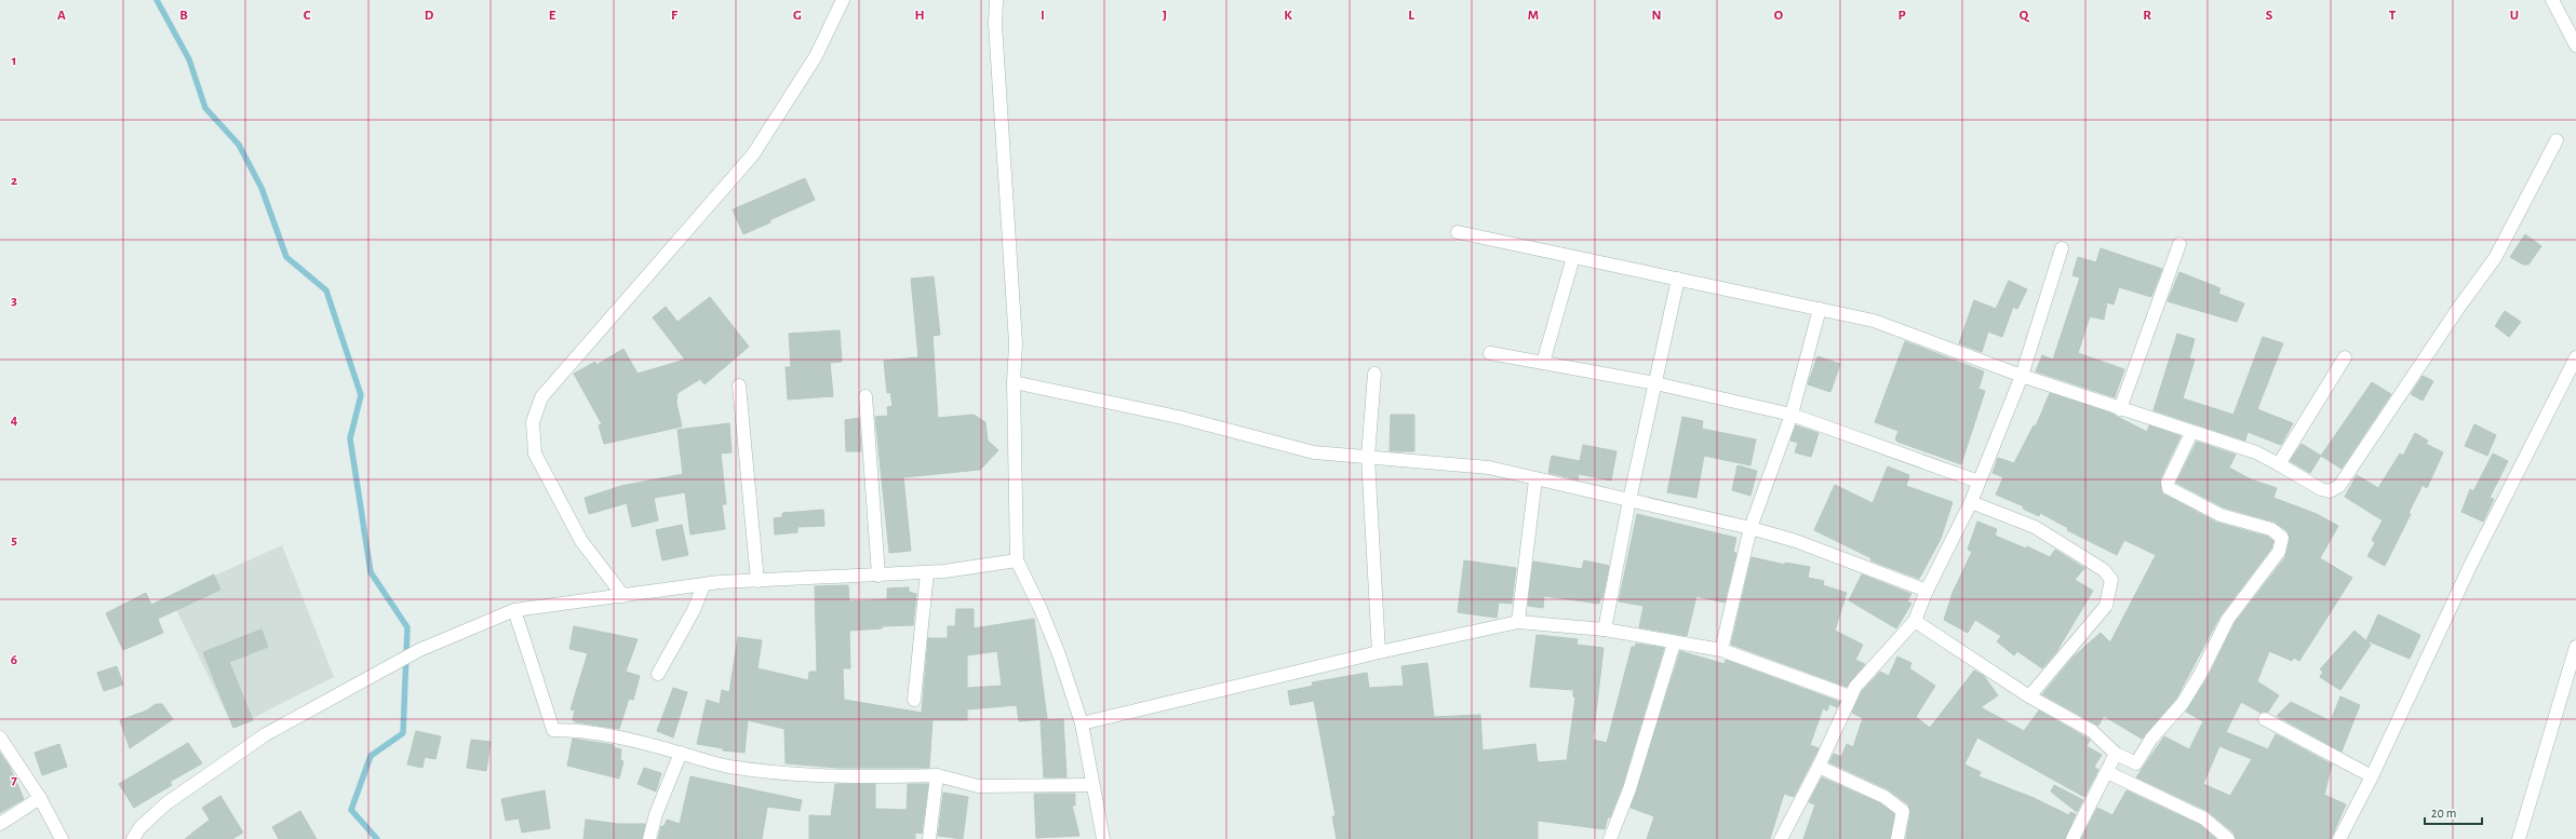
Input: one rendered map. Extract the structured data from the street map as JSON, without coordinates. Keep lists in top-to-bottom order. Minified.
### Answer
{"scale_bar":"20 m","grid":{"columns":["A","B","C","D","E","F","G","H","I","J","K","L","M","N","O","P","Q","R","S","T","U"],"rows":["1","2","3","4","5","6","7"]}}
